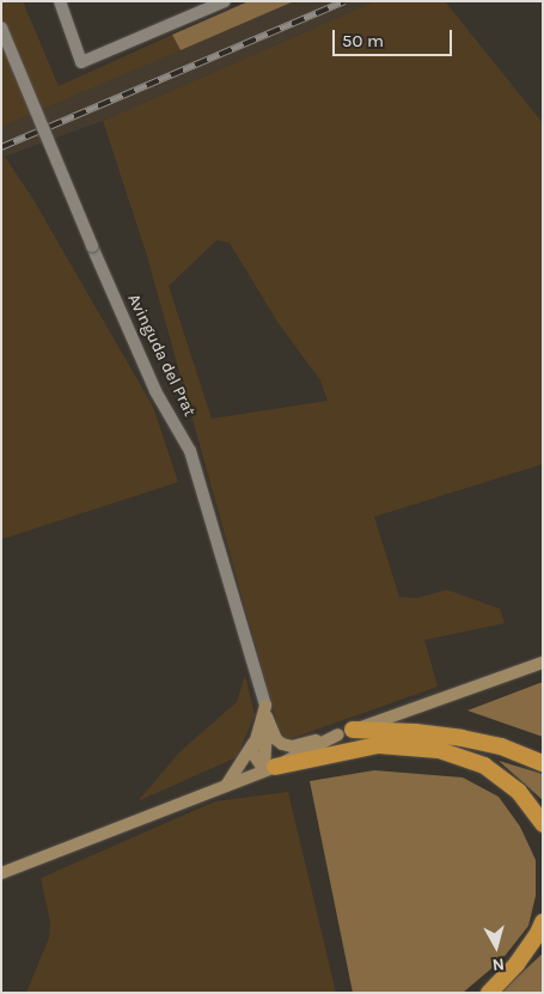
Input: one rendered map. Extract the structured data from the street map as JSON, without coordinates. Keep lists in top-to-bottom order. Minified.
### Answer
{"streets":{"street":["Avinguda del Prat"]},"scale_bar":"50 m","north":"bottom"}
